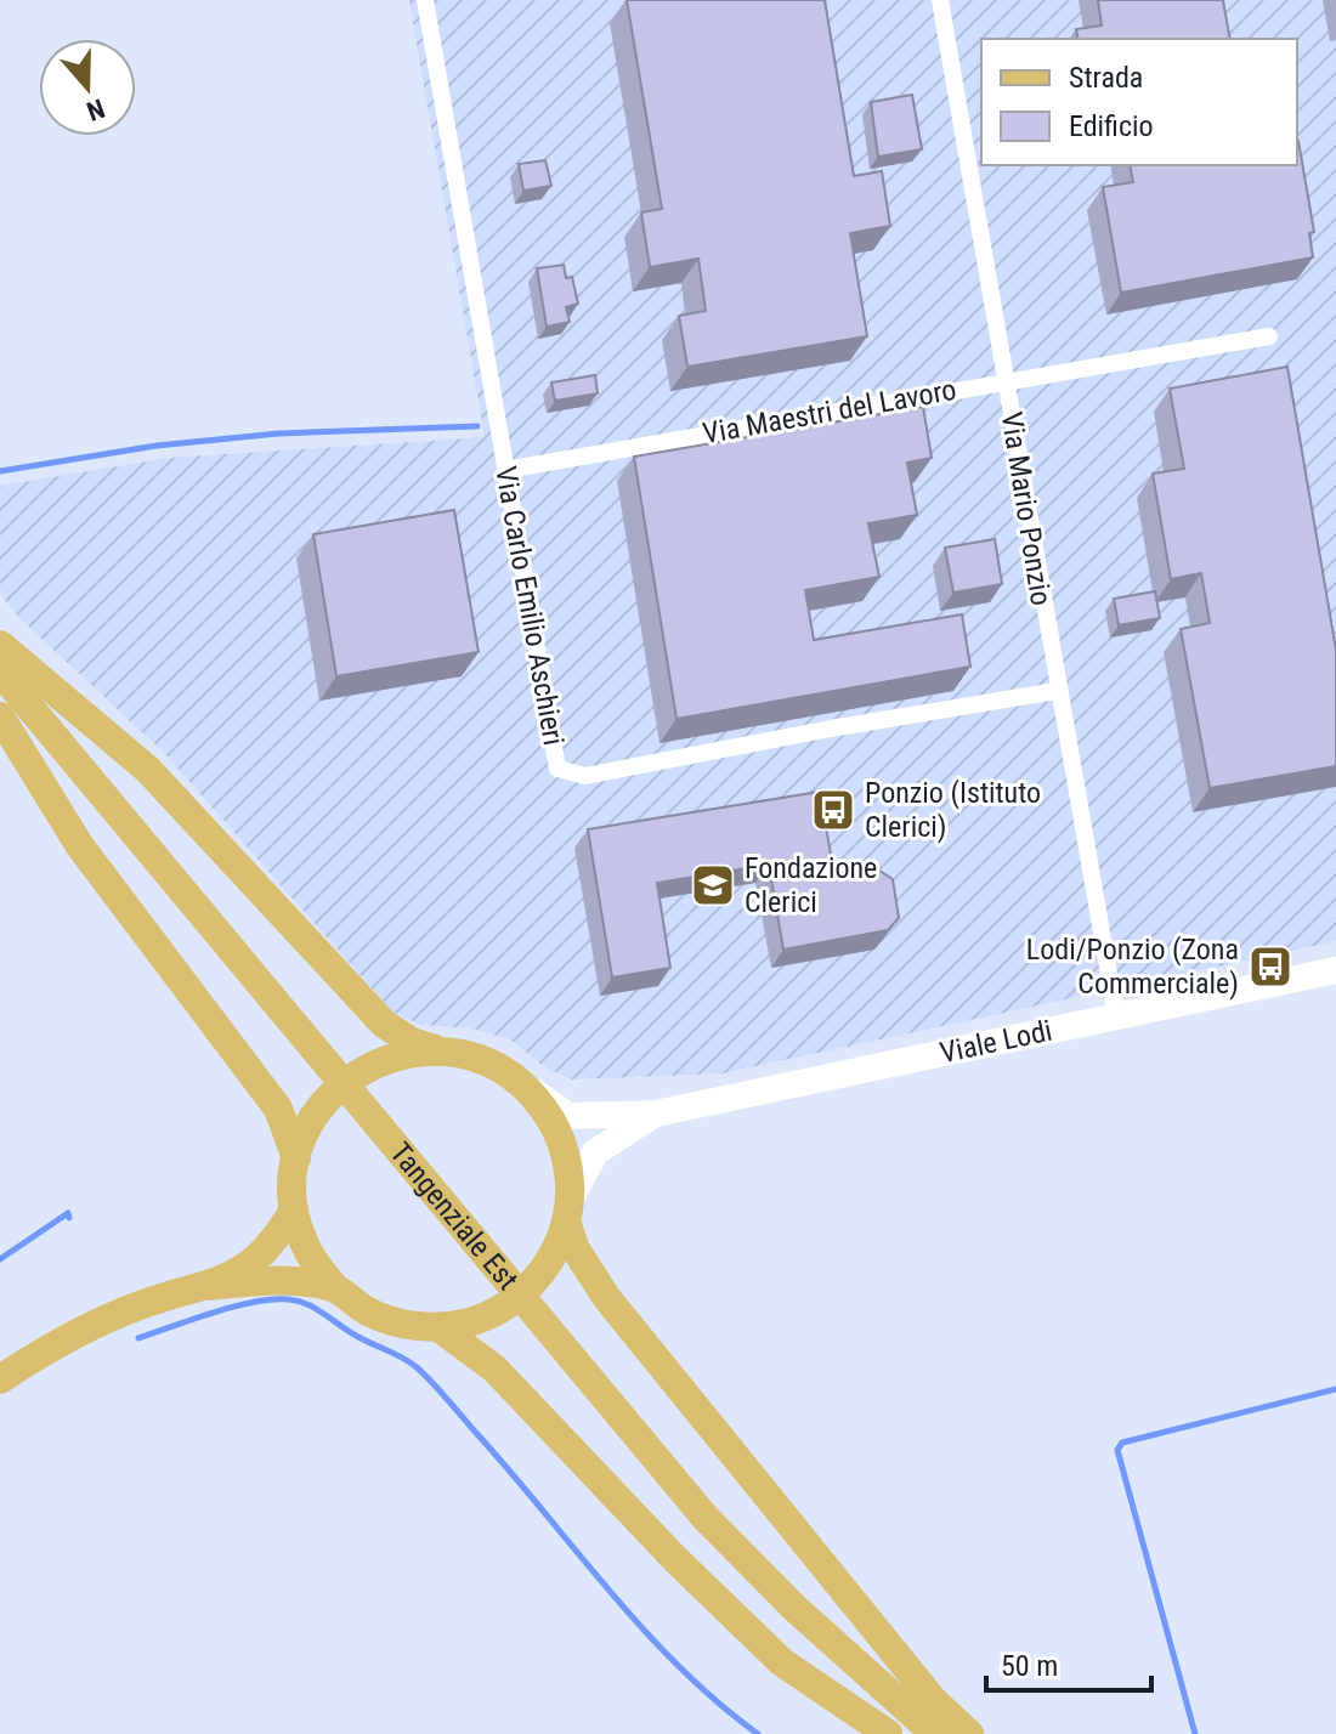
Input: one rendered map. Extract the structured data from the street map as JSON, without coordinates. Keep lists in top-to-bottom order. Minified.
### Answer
{"streets":{"main road":["Tangenziale Est"],"street":["Via Maestri del Lavoro","Via Mario Ponzio","Via Carlo Emilio Aschieri","Viale Lodi"]},"crossings":[["Via Maestri del Lavoro","Via Mario Ponzio"],["Via Maestri del Lavoro","Via Carlo Emilio Aschieri"],["Via Mario Ponzio","Via Carlo Emilio Aschieri"],["Via Mario Ponzio","Viale Lodi"]],"places":{"bus stop":["Ponzio (Istituto Clerici)","Lodi/Ponzio (Zona Commerciale)"],"school or university":["Fondazione Clerici"]},"legend":["Strada","Edificio"],"scale_bar":"50 m","north":"bottom"}
